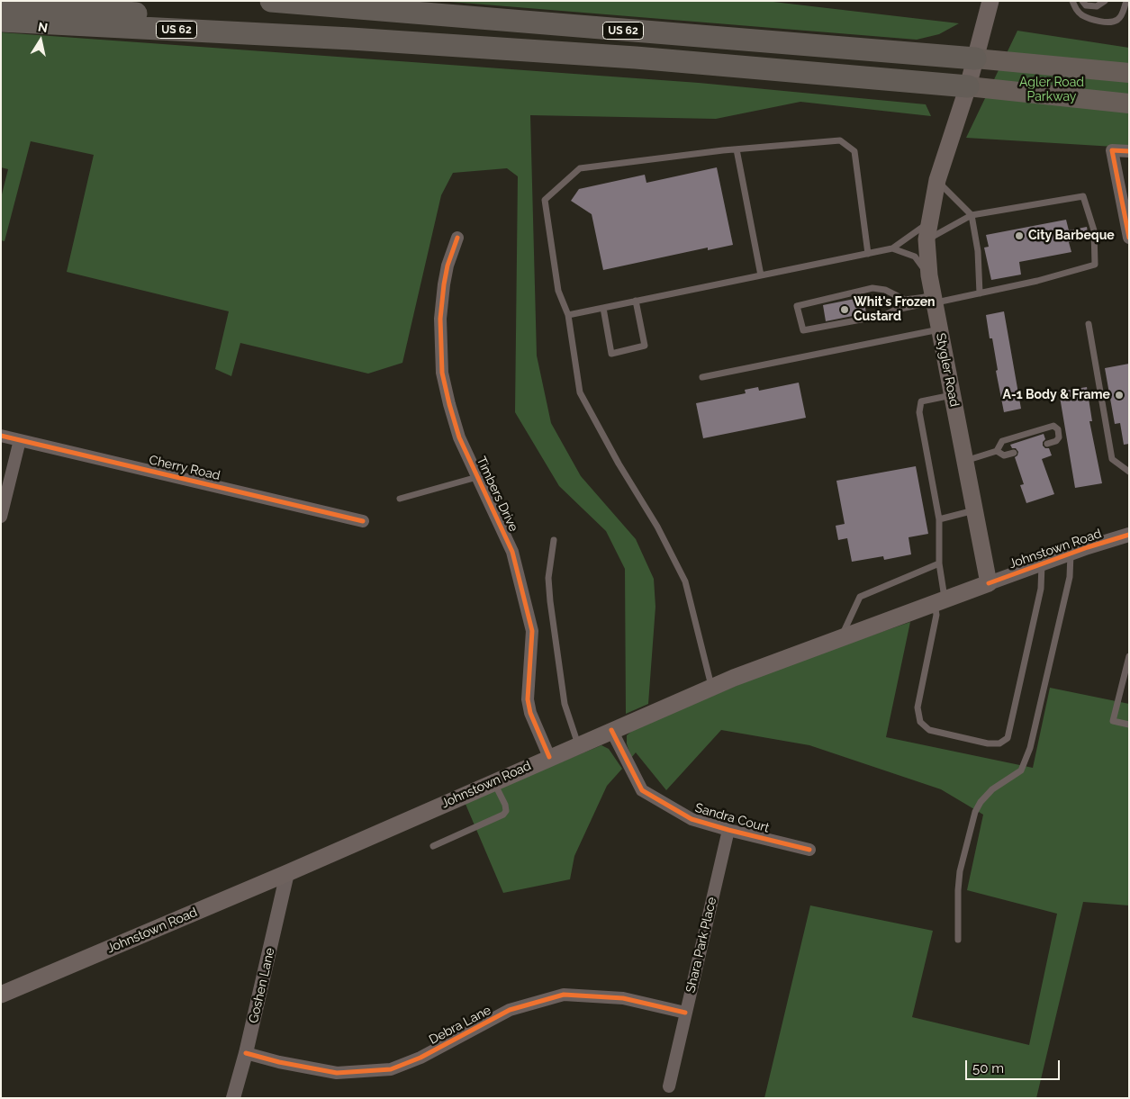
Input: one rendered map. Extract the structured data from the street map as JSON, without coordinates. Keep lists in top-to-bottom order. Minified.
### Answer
{"streets":{"highway":["US 62"],"main road":["Stygler Road","Johnstown Road"],"street":["Cherry Road","Timbers Drive","Sandra Court","Shara Park Place","Goshen Lane","Debra Lane"]},"crossings":[["US 62","Stygler Road"],["Stygler Road","Johnstown Road"],["Timbers Drive","Johnstown Road"],["Johnstown Road","Sandra Court"],["Johnstown Road","Goshen Lane"],["Sandra Court","Shara Park Place"],["Shara Park Place","Debra Lane"],["Goshen Lane","Debra Lane"]],"parks":["Agler Road Parkway"],"places":["City Barbeque","Whit's Frozen Custard","A-1 Body & Frame"],"scale_bar":"50 m","north":"top"}
